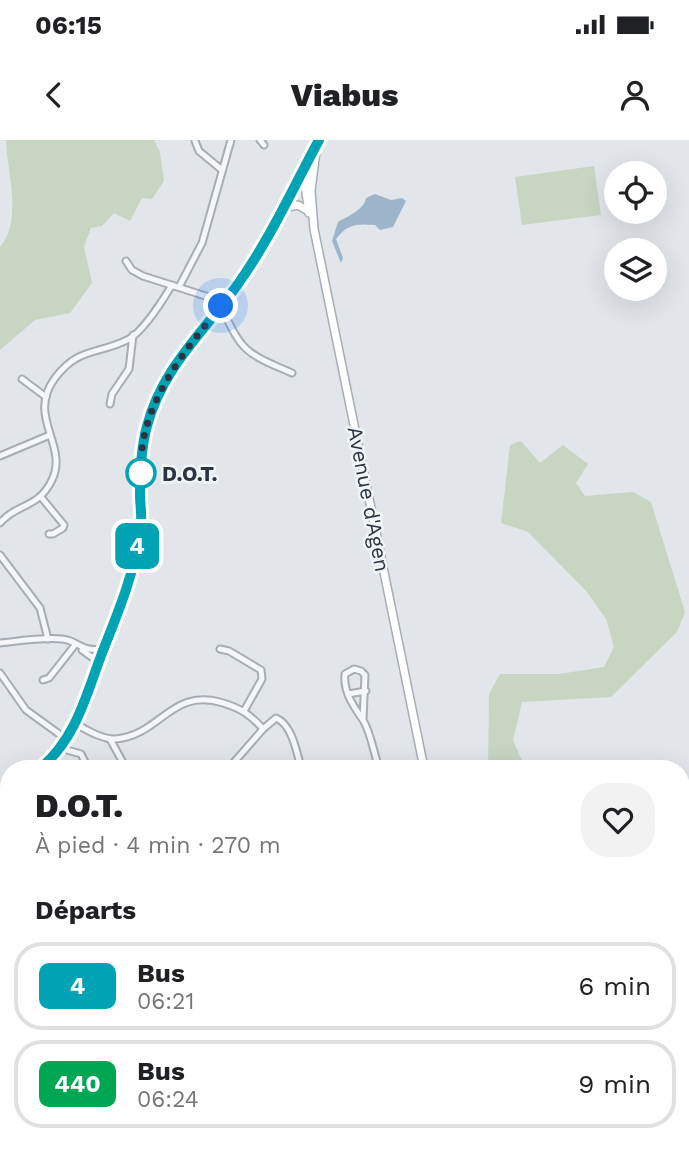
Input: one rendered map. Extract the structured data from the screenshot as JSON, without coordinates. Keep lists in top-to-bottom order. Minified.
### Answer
{"streets":{"main road":["Avenue d'Agen"]},"places":["D.O.T."],"lines":["bus line 4"],"page":{"status":"06:15","header":"Viabus","on_map":"4","heading":[["D.O.T.","À pied · 4 min · 270 m"],"Départs"],"list":[{"mark":"4","name":"Bus","note":"06:21","value":"6 min"},{"mark":"440","name":"Bus","note":"06:24","value":"9 min"}]}}
